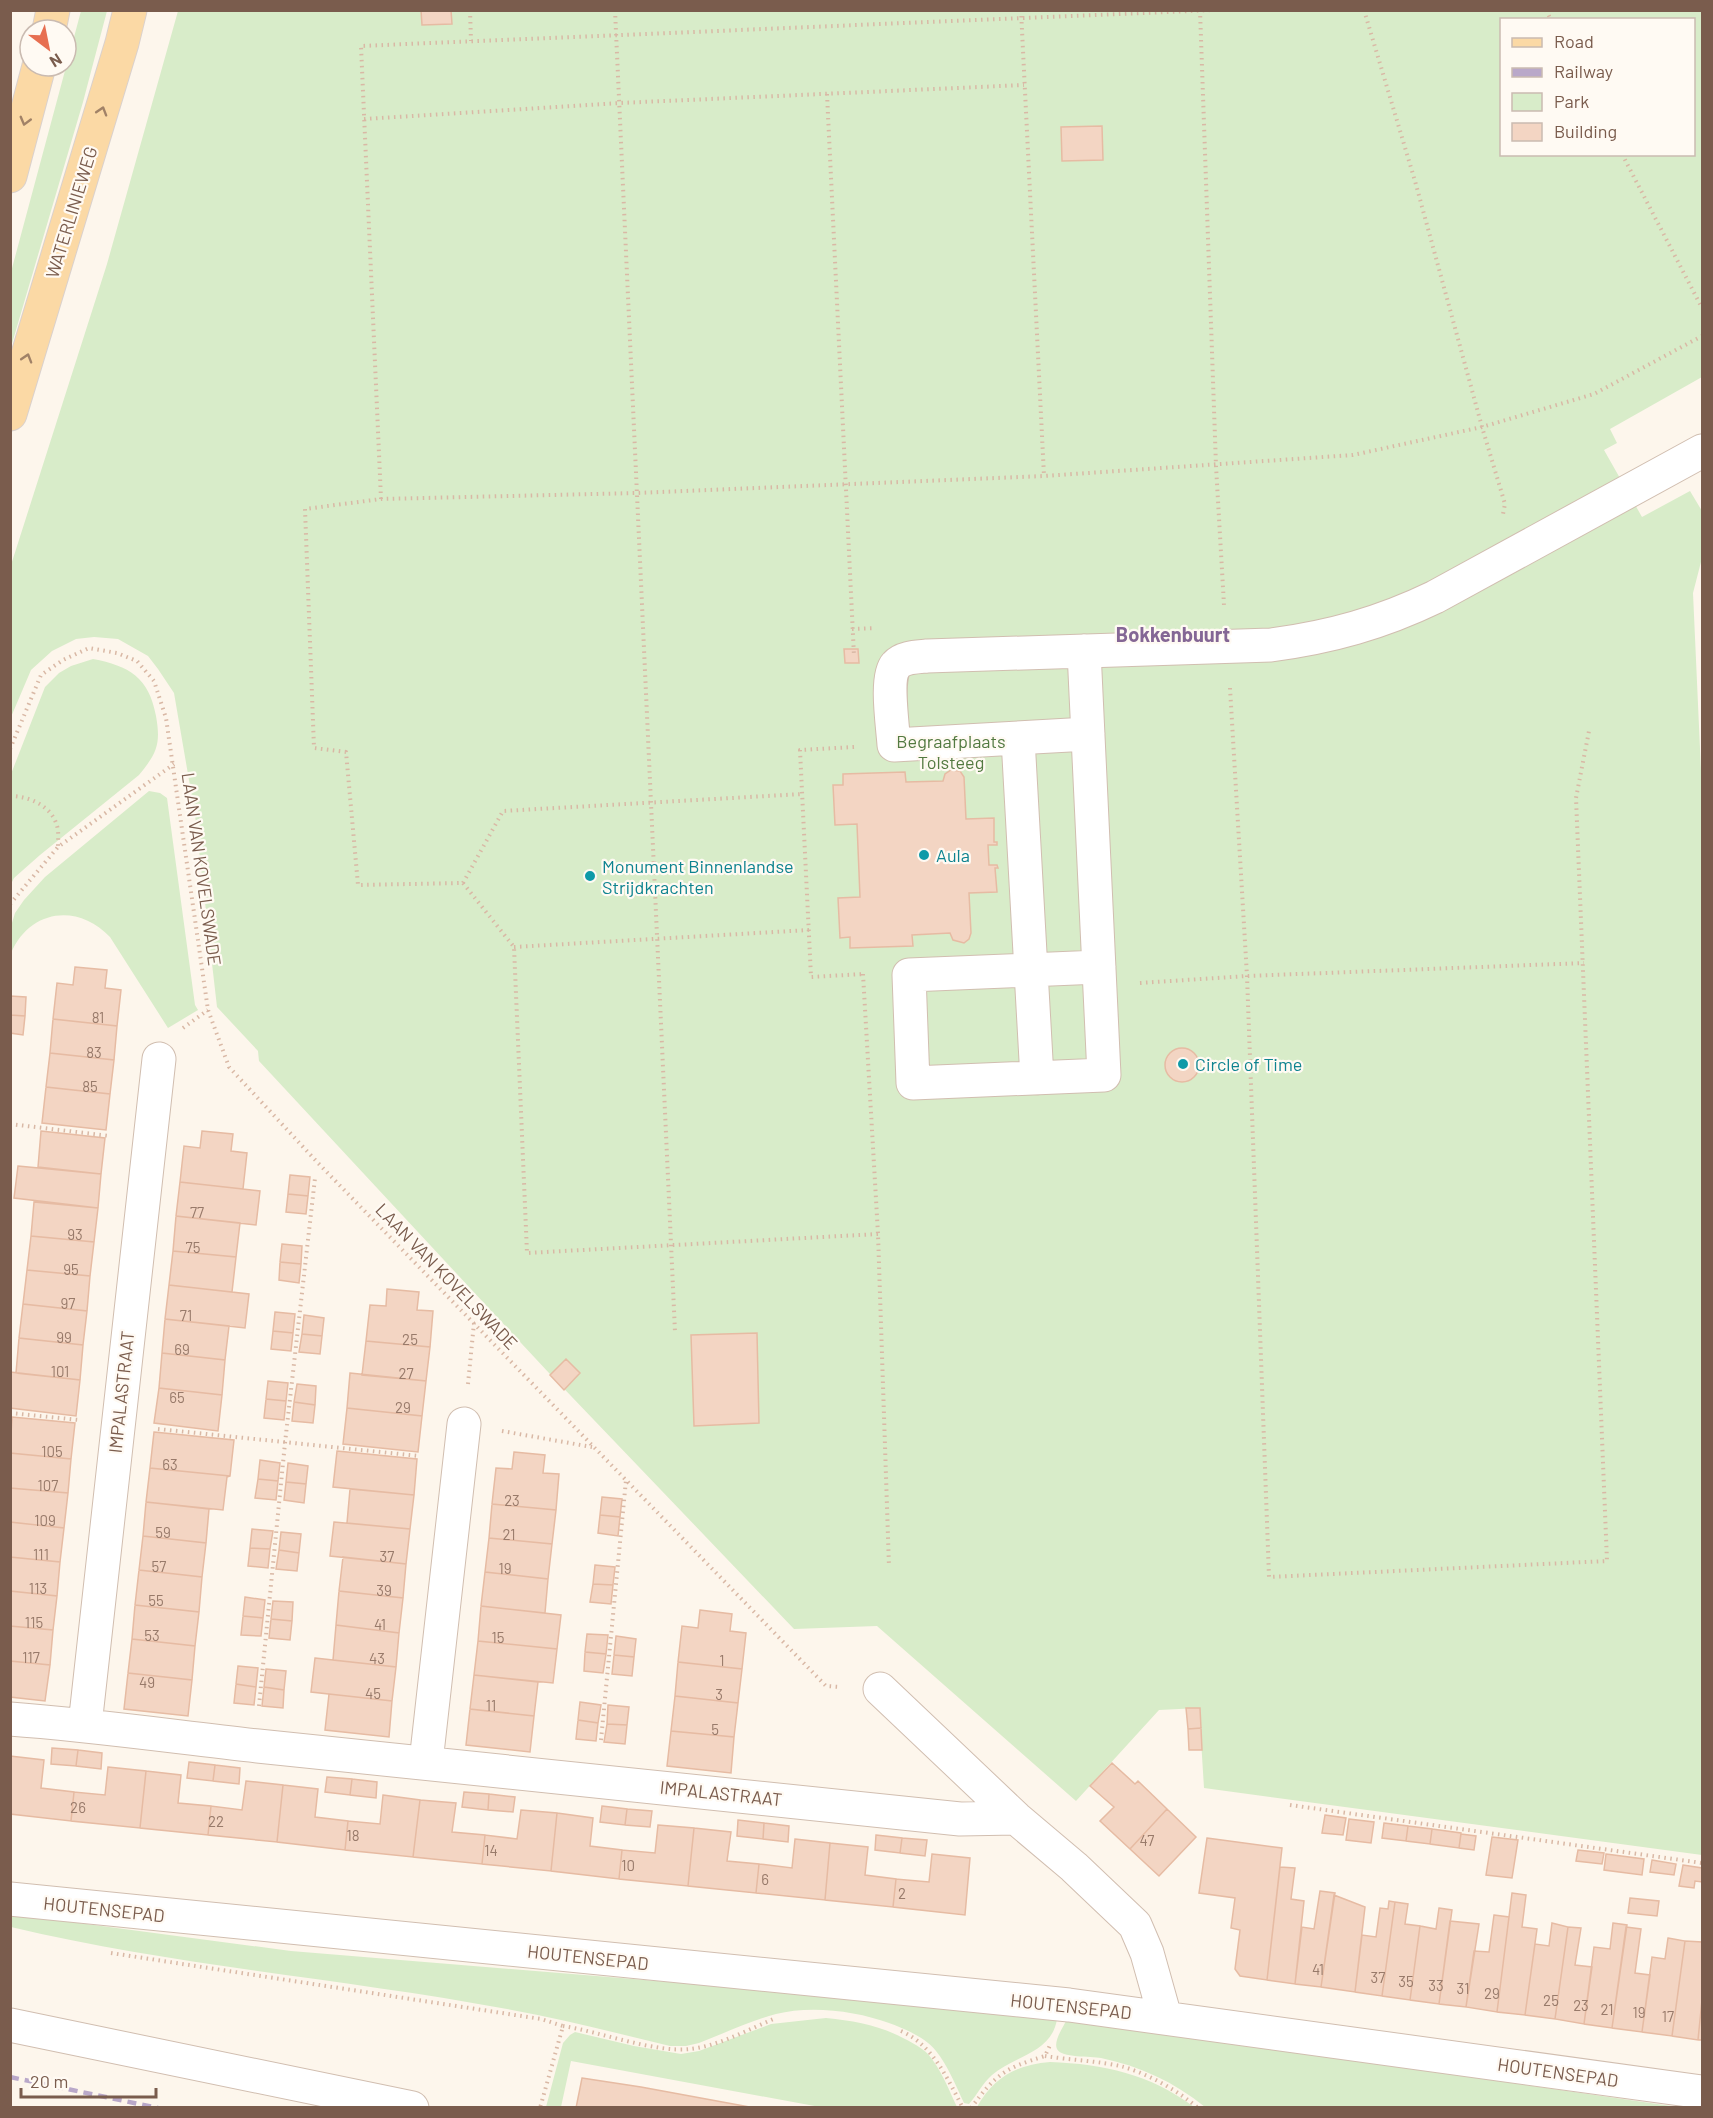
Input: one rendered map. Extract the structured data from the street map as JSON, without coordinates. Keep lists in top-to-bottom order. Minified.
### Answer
{"streets":{"main road":["WATERLINIEWEG"],"street":["IMPALASTRAAT","HOUTENSEPAD"],"path":["LAAN VAN KOVELSWADE"]},"crossings":[["LAAN VAN KOVELSWADE","HOUTENSEPAD"],["IMPALASTRAAT","HOUTENSEPAD"]],"one_way":["WATERLINIEWEG"],"districts":["Bokkenbuurt"],"parks":["Begraafplaats Tolsteeg"],"places":["Aula","Monument Binnenlandse Strijdkrachten","Circle of Time"],"house_numbers":["81","83","85","77","93","75","95","97","71","99","25","69","101","27","65","29","105","63","107","23","109","59","21","111","37","57","19","113","39","55","115","41","53","15","117","43","1","49","45","3","11","5","26","22","18","47","14","10","6","2","41","37","35","33","31","29","25","23","21","19","17"],"legend":["Road","Railway","Park","Building"],"scale_bar":"20 m","north":"bottom right"}
